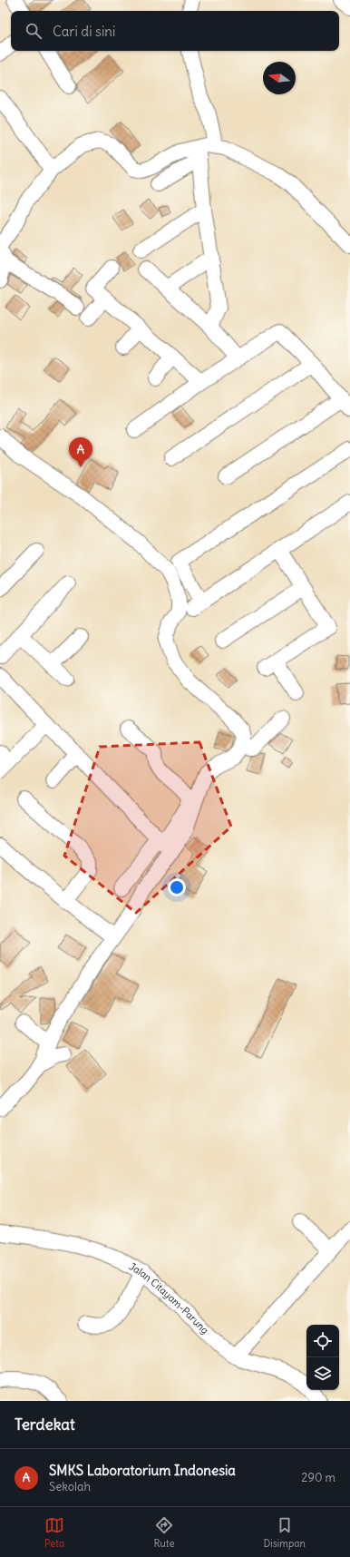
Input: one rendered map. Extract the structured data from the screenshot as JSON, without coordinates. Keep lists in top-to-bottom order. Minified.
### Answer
{"streets":{"street":["Jalan Citayam-Parung"]},"north":"left","page":{"search":"Cari di sini","pins":"A","heading":"Terdekat","list":[{"mark":"A","name":"SMKS Laboratorium Indonesia","note":"Sekolah","value":"290 m"}],"nav":["Peta","Rute","Disimpan"]}}
